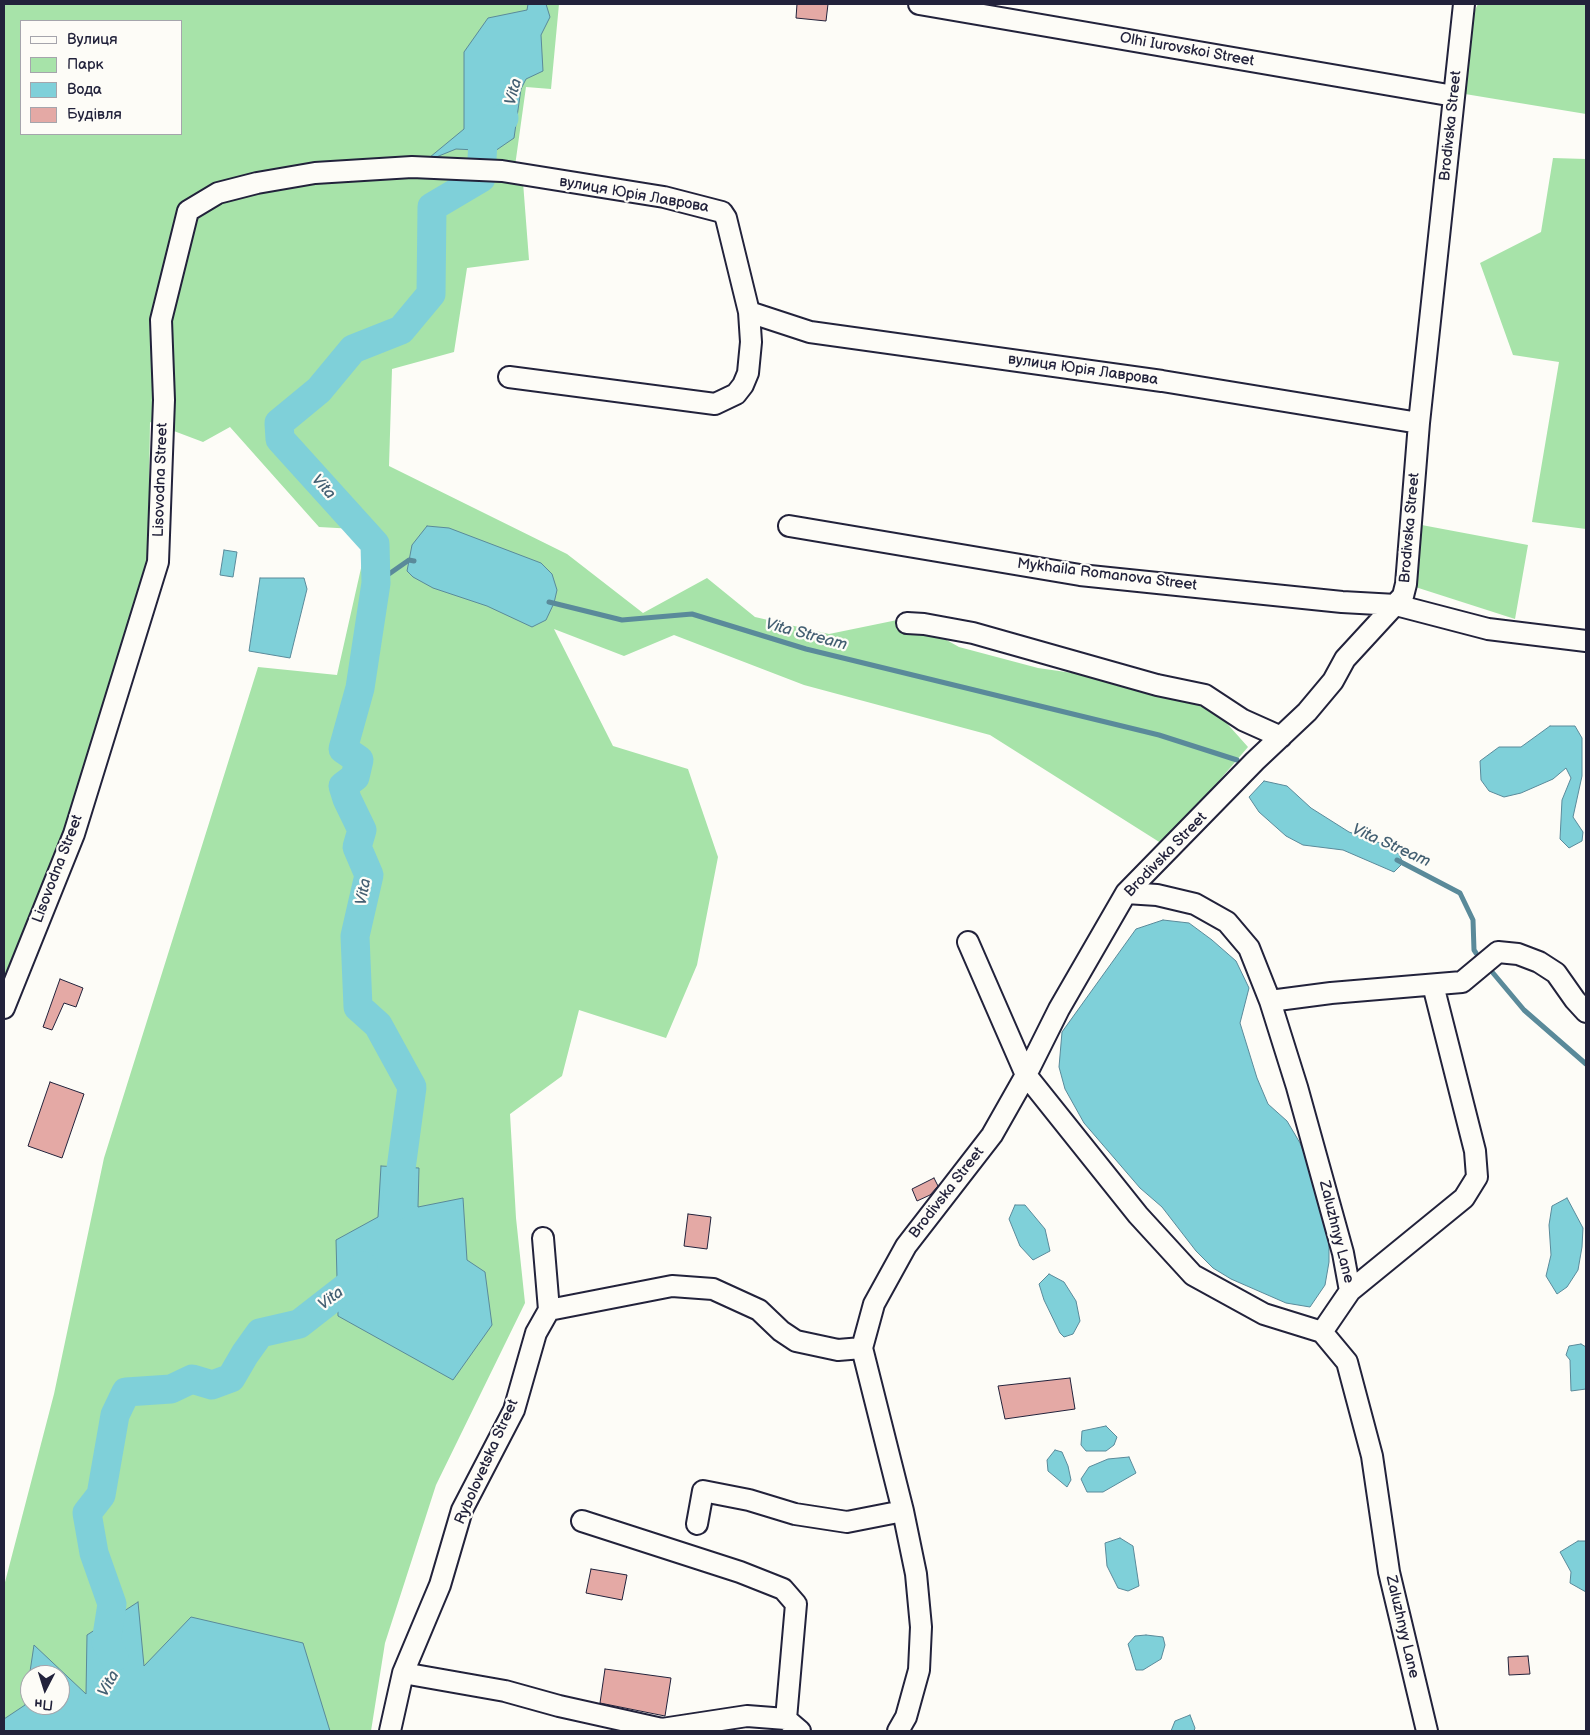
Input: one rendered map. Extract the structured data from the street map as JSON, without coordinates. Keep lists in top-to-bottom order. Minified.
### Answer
{"streets":{"street":["Olhi Iurovskoi Street","Brodivska Street","вулиця Юрія Лаврова","Lisovodna Street","Mykhaila Romanova Street","Zaluzhnyy Lane","Rybolovetska Street"]},"crossings":[["Olhi Iurovskoi Street","Brodivska Street"],["Brodivska Street","вулиця Юрія Лаврова"],["Brodivska Street","Mykhaila Romanova Street"],["Brodivska Street","Zaluzhnyy Lane"],["вулиця Юрія Лаврова","Lisovodna Street"]],"water":["Vita","Vita Stream"],"legend":["Вулиця","Парк","Вода","Будівля"],"north":"bottom"}
